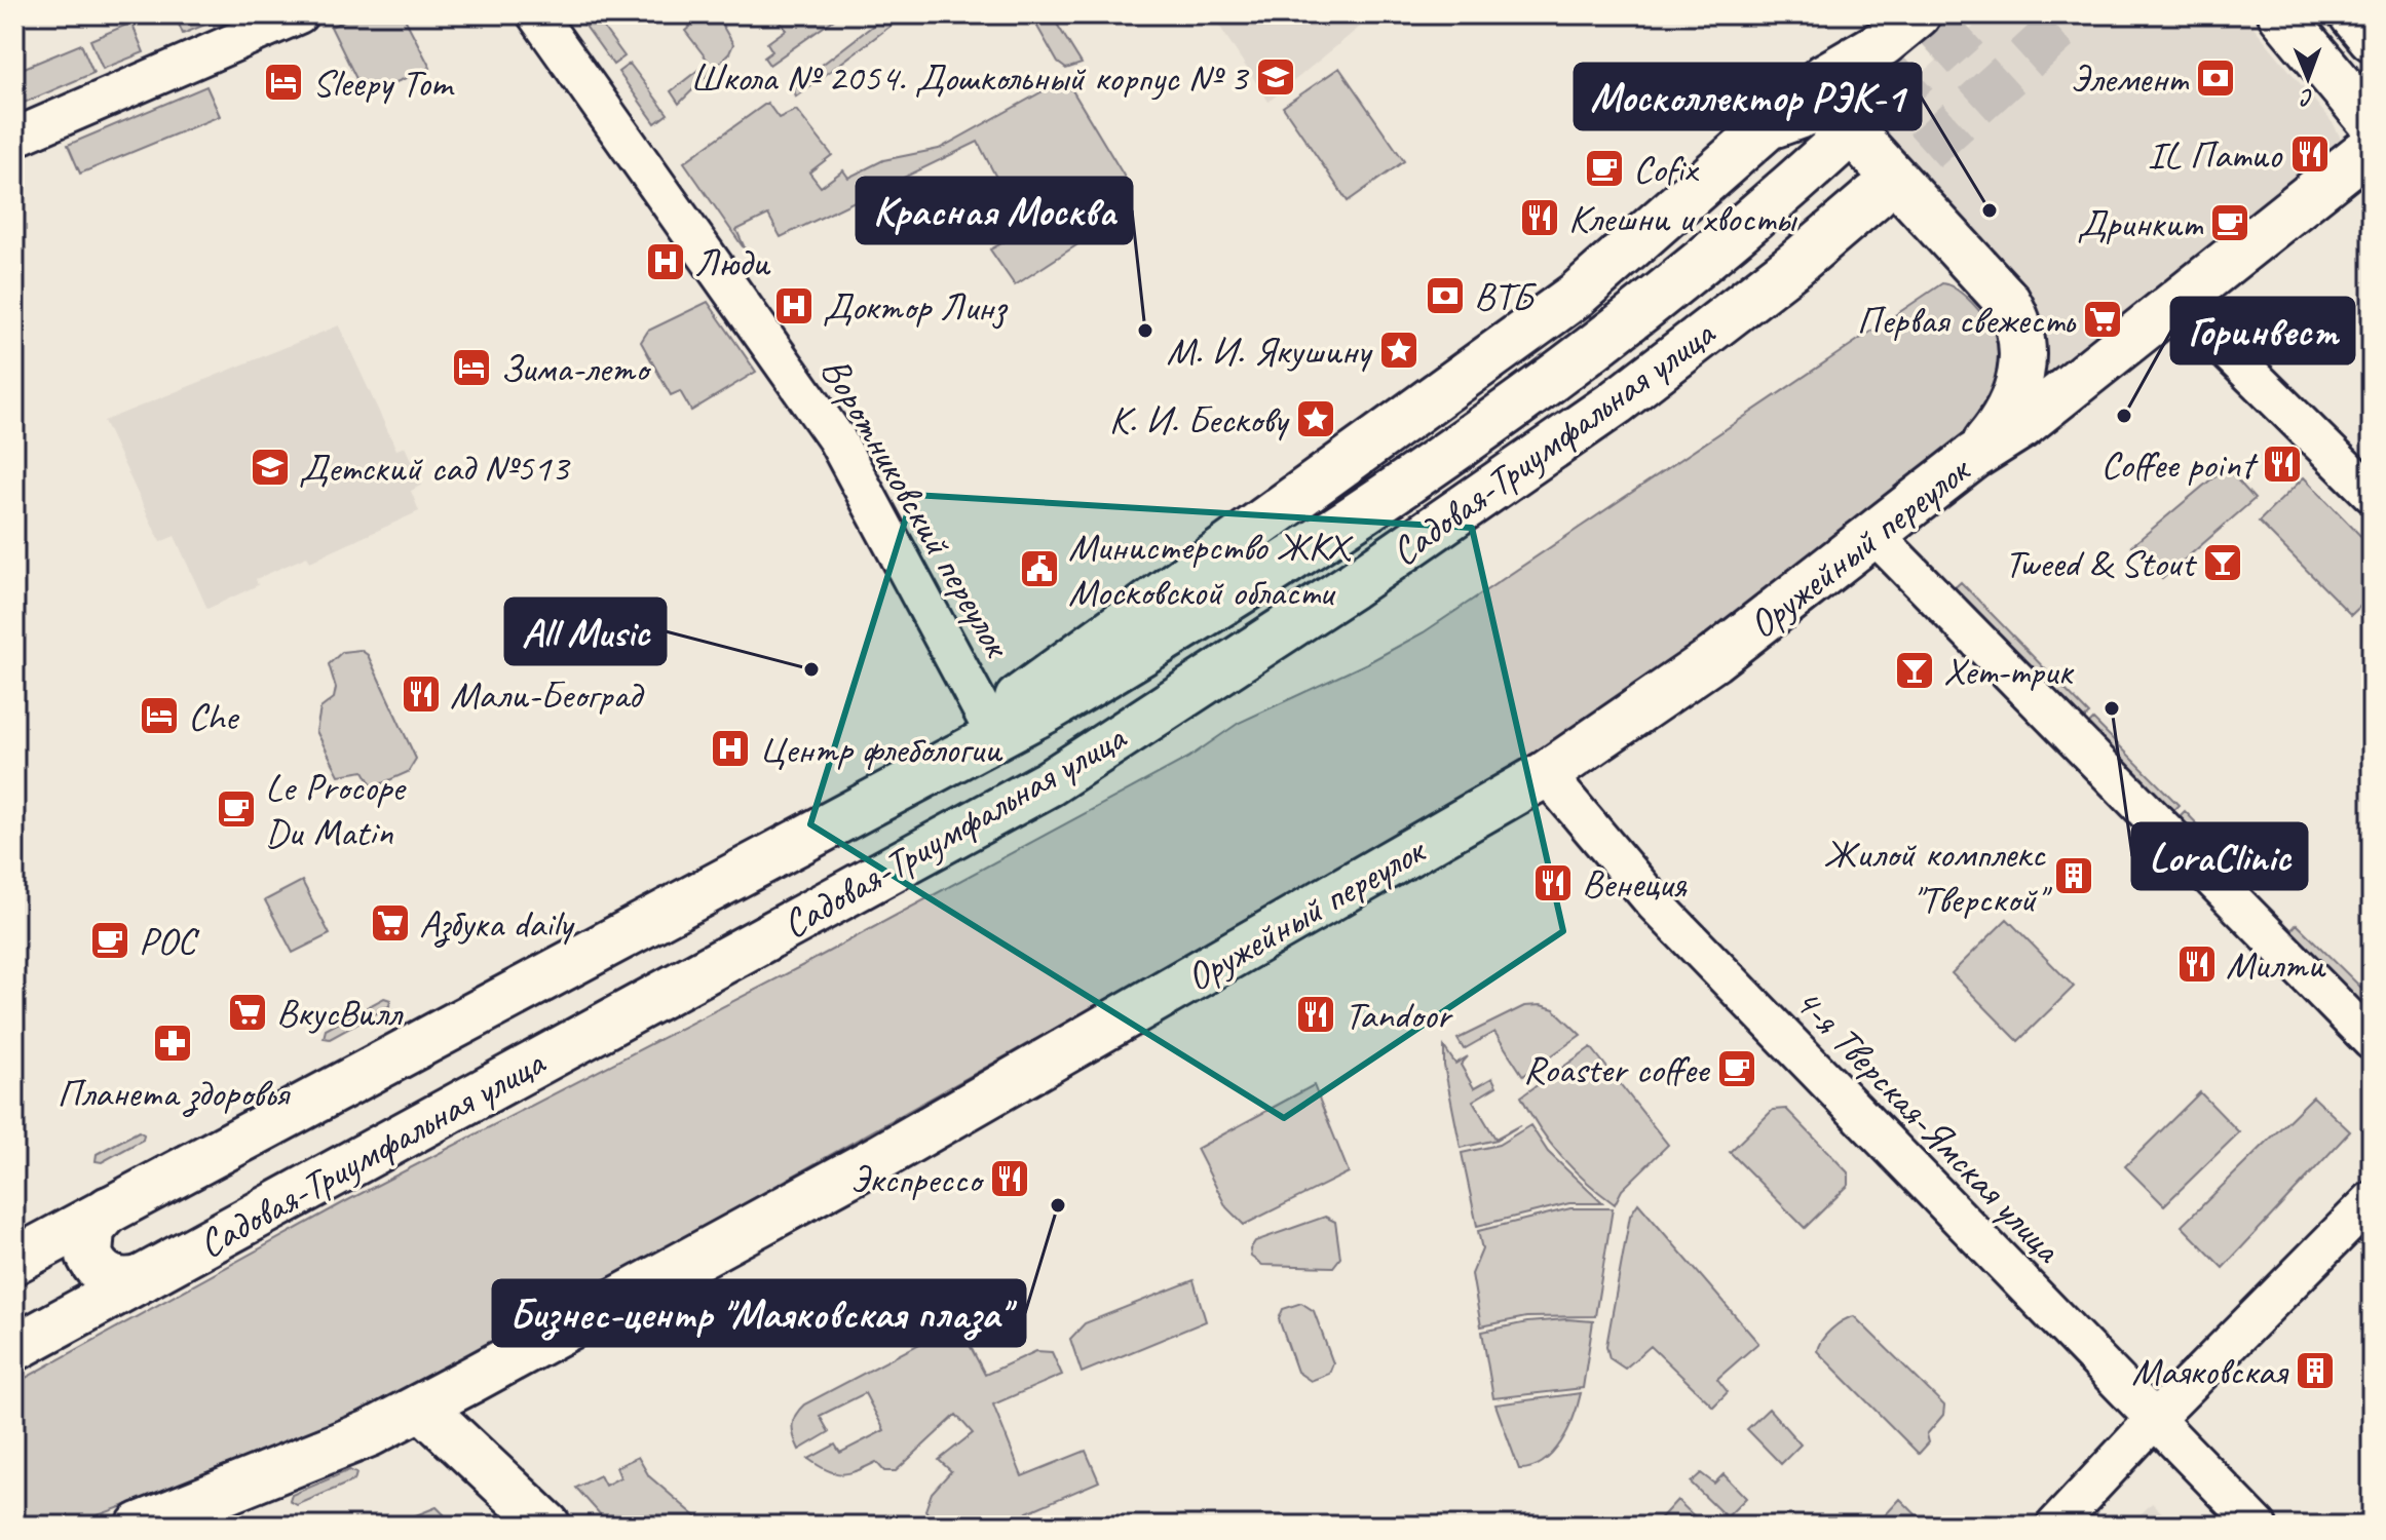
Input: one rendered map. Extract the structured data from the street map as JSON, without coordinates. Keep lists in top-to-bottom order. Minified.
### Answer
{"streets":{"main road":["Садовая-Триумфальная улица","Оружейный переулок"],"street":["Воротниковский переулок","4-я Тверская-Ямская улица"]},"crossings":[["Оружейный переулок","4-я Тверская-Ямская улица"]],"places":{"school or university":["Школа № 2054. Дошкольный корпус № 3","Детский сад №513"],"bank":["Элемент","ВТБ"],"hotel":["Sleepy Tom","Зима-лето","Che"],"restaurant":["IL Патио","Клешни и хвосты","Coffee point","Мали-Београд","Венеция","Милти","Tandoor","Экспрессо"],"cafe":["Cofix","Дринкит","Le Procope Du Matin","РОС","Roaster coffee"],"other":["Москоллектор РЭК-1","Красная Москва","Горинвест","All Music","LoraClinic","Бизнес-центр \"Маяковская плаза\""],"hospital":["Люди","Доктор Линз","Центр флебологии"],"supermarket":["Первая свежесть","Азбука daily","ВкусВилл"],"place":["М. И. Якушину","К. И. Бескову"],"bar":["Tweed & Stout","Хет-трик"],"public building":["Министерство ЖКХ Московской области"],"building":["Жилой комплекс \"Тверской\"","Маяковская"],"pharmacy":["Планета здоровья"]},"north":"bottom"}
